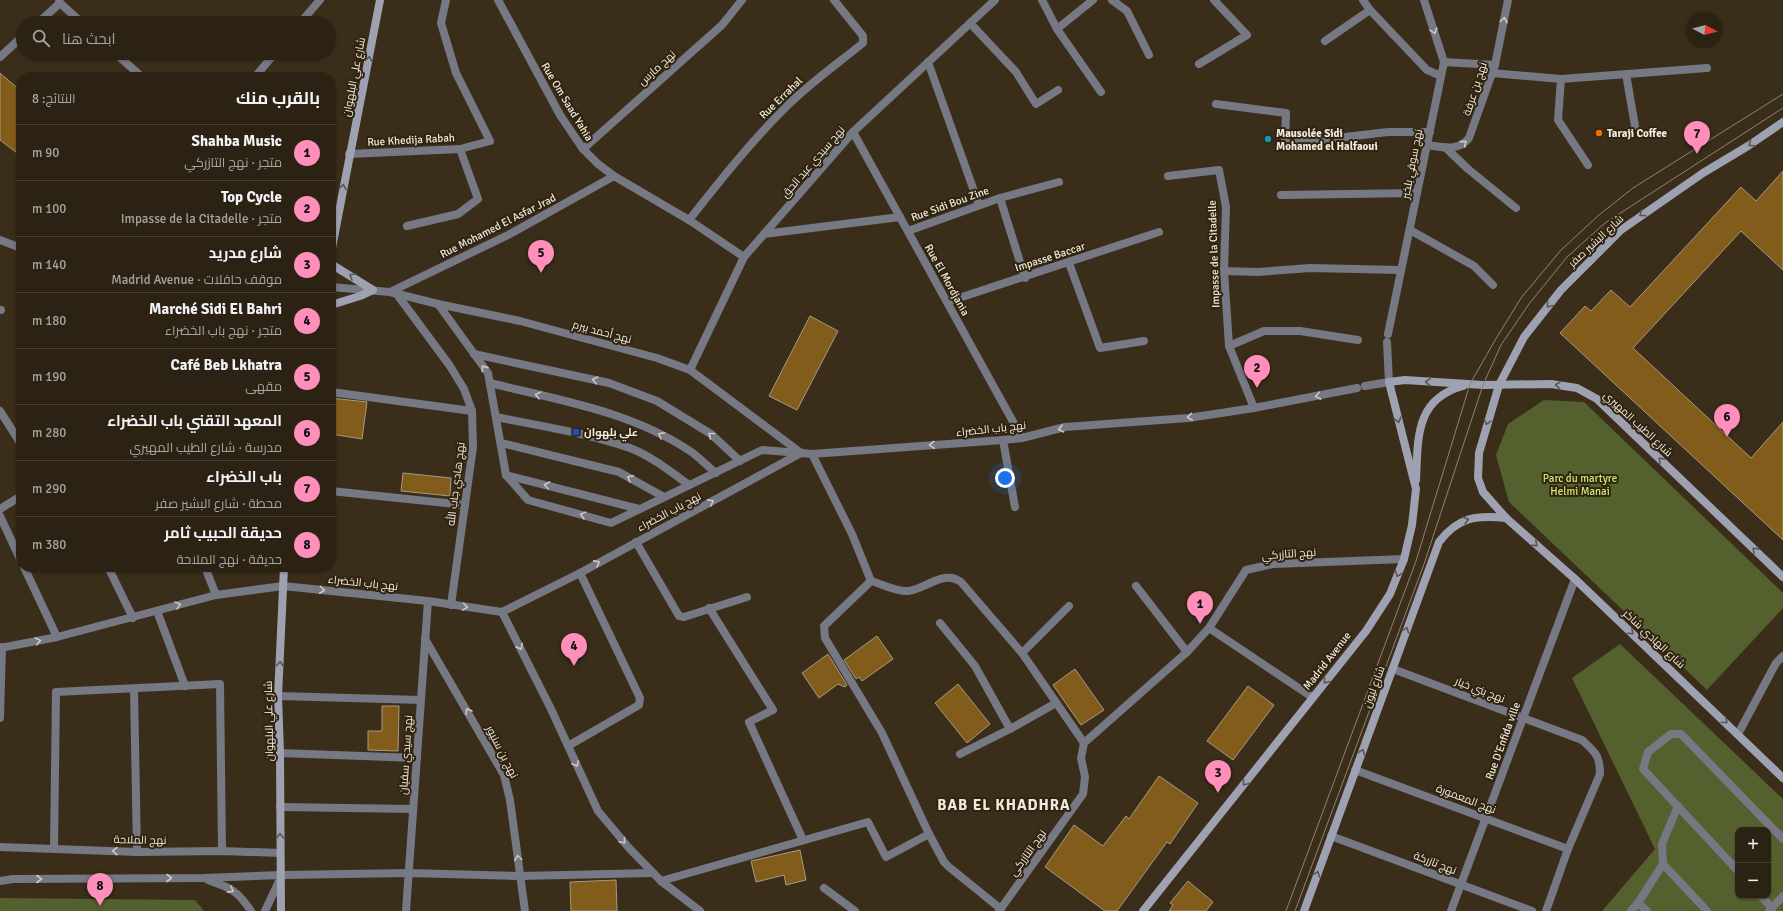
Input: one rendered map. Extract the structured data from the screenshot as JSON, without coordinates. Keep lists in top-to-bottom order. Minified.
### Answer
{"streets":{"street":["نهج مارس","شارع علي البلهوان","نهج بن عرفة","Rue Errahal","Rue Om Saad Yahia","Rue Khedija Rabah","نهج سيدي عبد الحق","نهج سوقي بلخير","Rue Sidi Bou Zine","Rue Mohamed El Asfar Jrad","شارع البشير صفر","Impasse de la Citadelle","Impasse Baccar","Rue El Mordjania","نهج أحمد بيرم","شارع الطيب المهيري","نهج باب الخضراء","نهج هادي جاب الله","نهج التازركي","شارع الهادي شاكر","Madrid Avenue","شارع ليون","نهج بني خيار","Rue D'Enfida ville","نهج بن سنيور","نهج سيدي سفيان","نهج المعمورة","نهج الملاحة","نهج تازركة"]},"crossings":[["نهج مارس","Rue Om Saad Yahia"],["شارع علي البلهوان","Rue Khedija Rabah"],["شارع علي البلهوان","نهج باب الخضراء"],["شارع علي البلهوان","نهج الملاحة"],["نهج بن عرفة","نهج سوقي بلخير"],["Rue Errahal","Rue Om Saad Yahia"],["Rue Om Saad Yahia","نهج سيدي عبد الحق"],["Rue Om Saad Yahia","Rue Mohamed El Asfar Jrad"],["نهج سيدي عبد الحق","Rue El Mordjania"],["نهج سيدي عبد الحق","نهج أحمد بيرم"],["نهج سوقي بلخير","شارع الطيب المهيري"],["نهج سوقي بلخير","Madrid Avenue"],["Rue Sidi Bou Zine","Rue El Mordjania"],["Rue Mohamed El Asfar Jrad","نهج أحمد بيرم"],["Rue Mohamed El Asfar Jrad","نهج هادي جاب الله"],["شارع البشير صفر","شارع الطيب المهيري"],["شارع البشير صفر","شارع الهادي شاكر"],["شارع البشير صفر","شارع ليون"],["Impasse de la Citadelle","نهج باب الخضراء"],["Impasse Baccar","Rue El Mordjania"],["Rue El Mordjania","نهج باب الخضراء"],["نهج أحمد بيرم","نهج باب الخضراء"],["نهج أحمد بيرم","نهج هادي جاب الله"],["شارع الطيب المهيري","Madrid Avenue"],["نهج باب الخضراء","نهج هادي جاب الله"],["نهج باب الخضراء","نهج سيدي سفيان"],["نهج التازركي","Madrid Avenue"],["شارع الهادي شاكر","شارع ليون"],["شارع الهادي شاكر","Rue D'Enfida ville"],["شارع ليون","نهج بني خيار"],["شارع ليون","نهج المعمورة"],["شارع ليون","نهج تازركة"],["نهج بني خيار","Rue D'Enfida ville"],["نهج بني خيار","نهج المعمورة"],["Rue D'Enfida ville","نهج المعمورة"],["Rue D'Enfida ville","نهج تازركة"],["نهج بن سنيور","نهج سيدي سفيان"]],"one_way":["شارع علي البلهوان","نهج بن عرفة","شارع البشير صفر","شارع الطيب المهيري","شارع الهادي شاكر","Madrid Avenue","شارع ليون","نهج بن سنيور"],"districts":["BAB EL KHADHRA"],"parks":["Parc du martyre Helmi Manai"],"places":{"other":["Taraji Coffee","Mausolée Sidi Mohamed el Halfaoui"],"transit":["علي بلهوان"]},"north":"right","page":{"search":"ابحث هنا","heading":["بالقرب منك","النتائج: 8"],"pins":["7","5","2","6","1","4","3","8"],"list":[{"mark":"1","name":"Shahba Music","note":"متجر · نهج التازركي","value":"90 m"},{"mark":"2","name":"Top Cycle","note":"متجر · Impasse de la Citadelle","value":"100 m"},{"mark":"3","name":"شارع مدريد","note":"موقف حافلات · Madrid Avenue","value":"140 m"},{"mark":"4","name":"Marché Sidi El Bahri","note":"متجر · نهج باب الخضراء","value":"180 m"},{"mark":"5","name":"Café Beb Lkhatra","note":"مقهى","value":"190 m"},{"mark":"6","name":"المعهد التقني باب الخضراء","note":"مدرسة · شارع الطيب المهيري","value":"280 m"},{"mark":"7","name":"باب الخضراء","note":"محطة · شارع البشير صفر","value":"290 m"},{"mark":"8","name":"حديقة الحبيب ثامر","note":"حديقة · نهج الملاحة","value":"380 m"}],"map_buttons":["+","−"]}}
